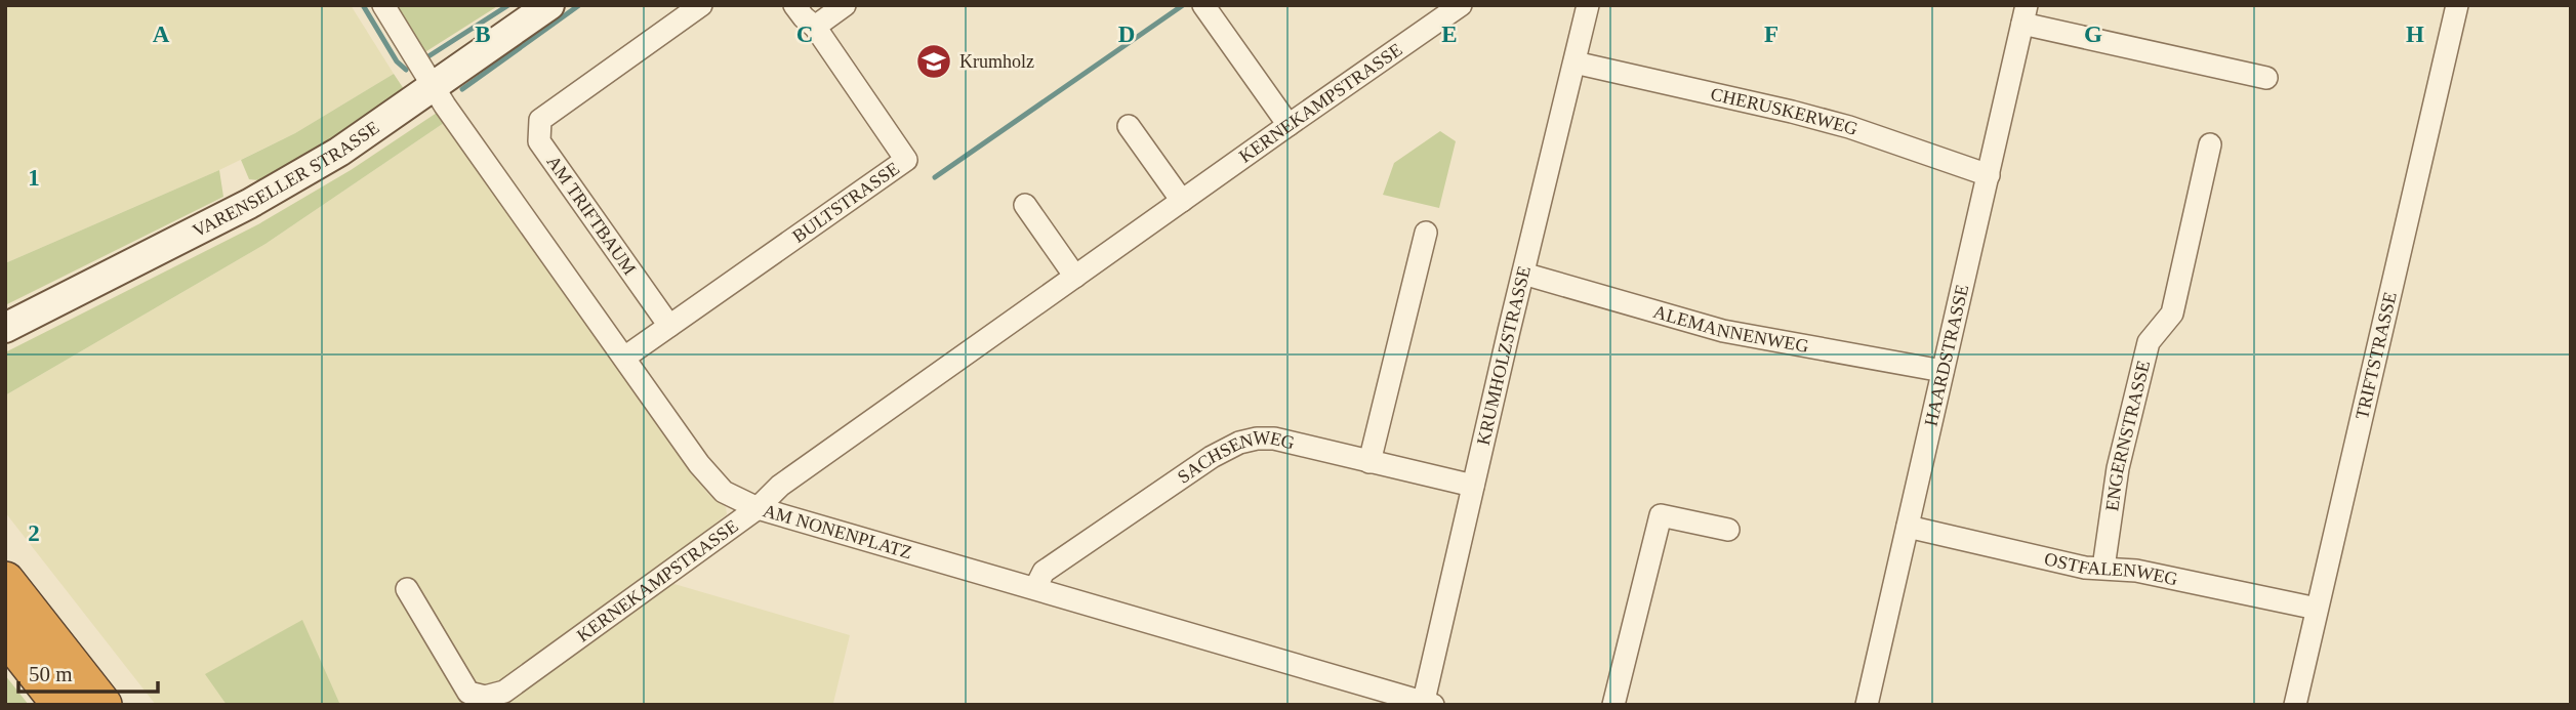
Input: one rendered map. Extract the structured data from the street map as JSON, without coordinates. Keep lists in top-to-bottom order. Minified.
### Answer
{"streets":{"main road":["VARENSELLER STRASSE"],"street":["KERNEKAMPSTRASSE","CHERUSKERWEG","BULTSTRASSE","AM TRIFTBAUM","ALEMANNENWEG","KRUMHOLZSTRASSE","HAARDSTRASSE","TRIFTSTRASSE","ENGERNSTRASSE","SACHSENWEG","AM NONENPLATZ","OSTFALENWEG"]},"crossings":[["KERNEKAMPSTRASSE","AM NONENPLATZ"],["CHERUSKERWEG","KRUMHOLZSTRASSE"],["CHERUSKERWEG","HAARDSTRASSE"],["VARENSELLER STRASSE","AM NONENPLATZ"],["BULTSTRASSE","AM TRIFTBAUM"],["BULTSTRASSE","AM NONENPLATZ"],["ALEMANNENWEG","KRUMHOLZSTRASSE"],["ALEMANNENWEG","HAARDSTRASSE"],["KRUMHOLZSTRASSE","SACHSENWEG"],["KRUMHOLZSTRASSE","AM NONENPLATZ"],["HAARDSTRASSE","OSTFALENWEG"],["TRIFTSTRASSE","OSTFALENWEG"],["ENGERNSTRASSE","OSTFALENWEG"],["SACHSENWEG","AM NONENPLATZ"]],"places":{"school or university":["Krumholz"]},"scale_bar":"50 m","grid":{"columns":["A","B","C","D","E","F","G","H"],"rows":["1","2"]}}
